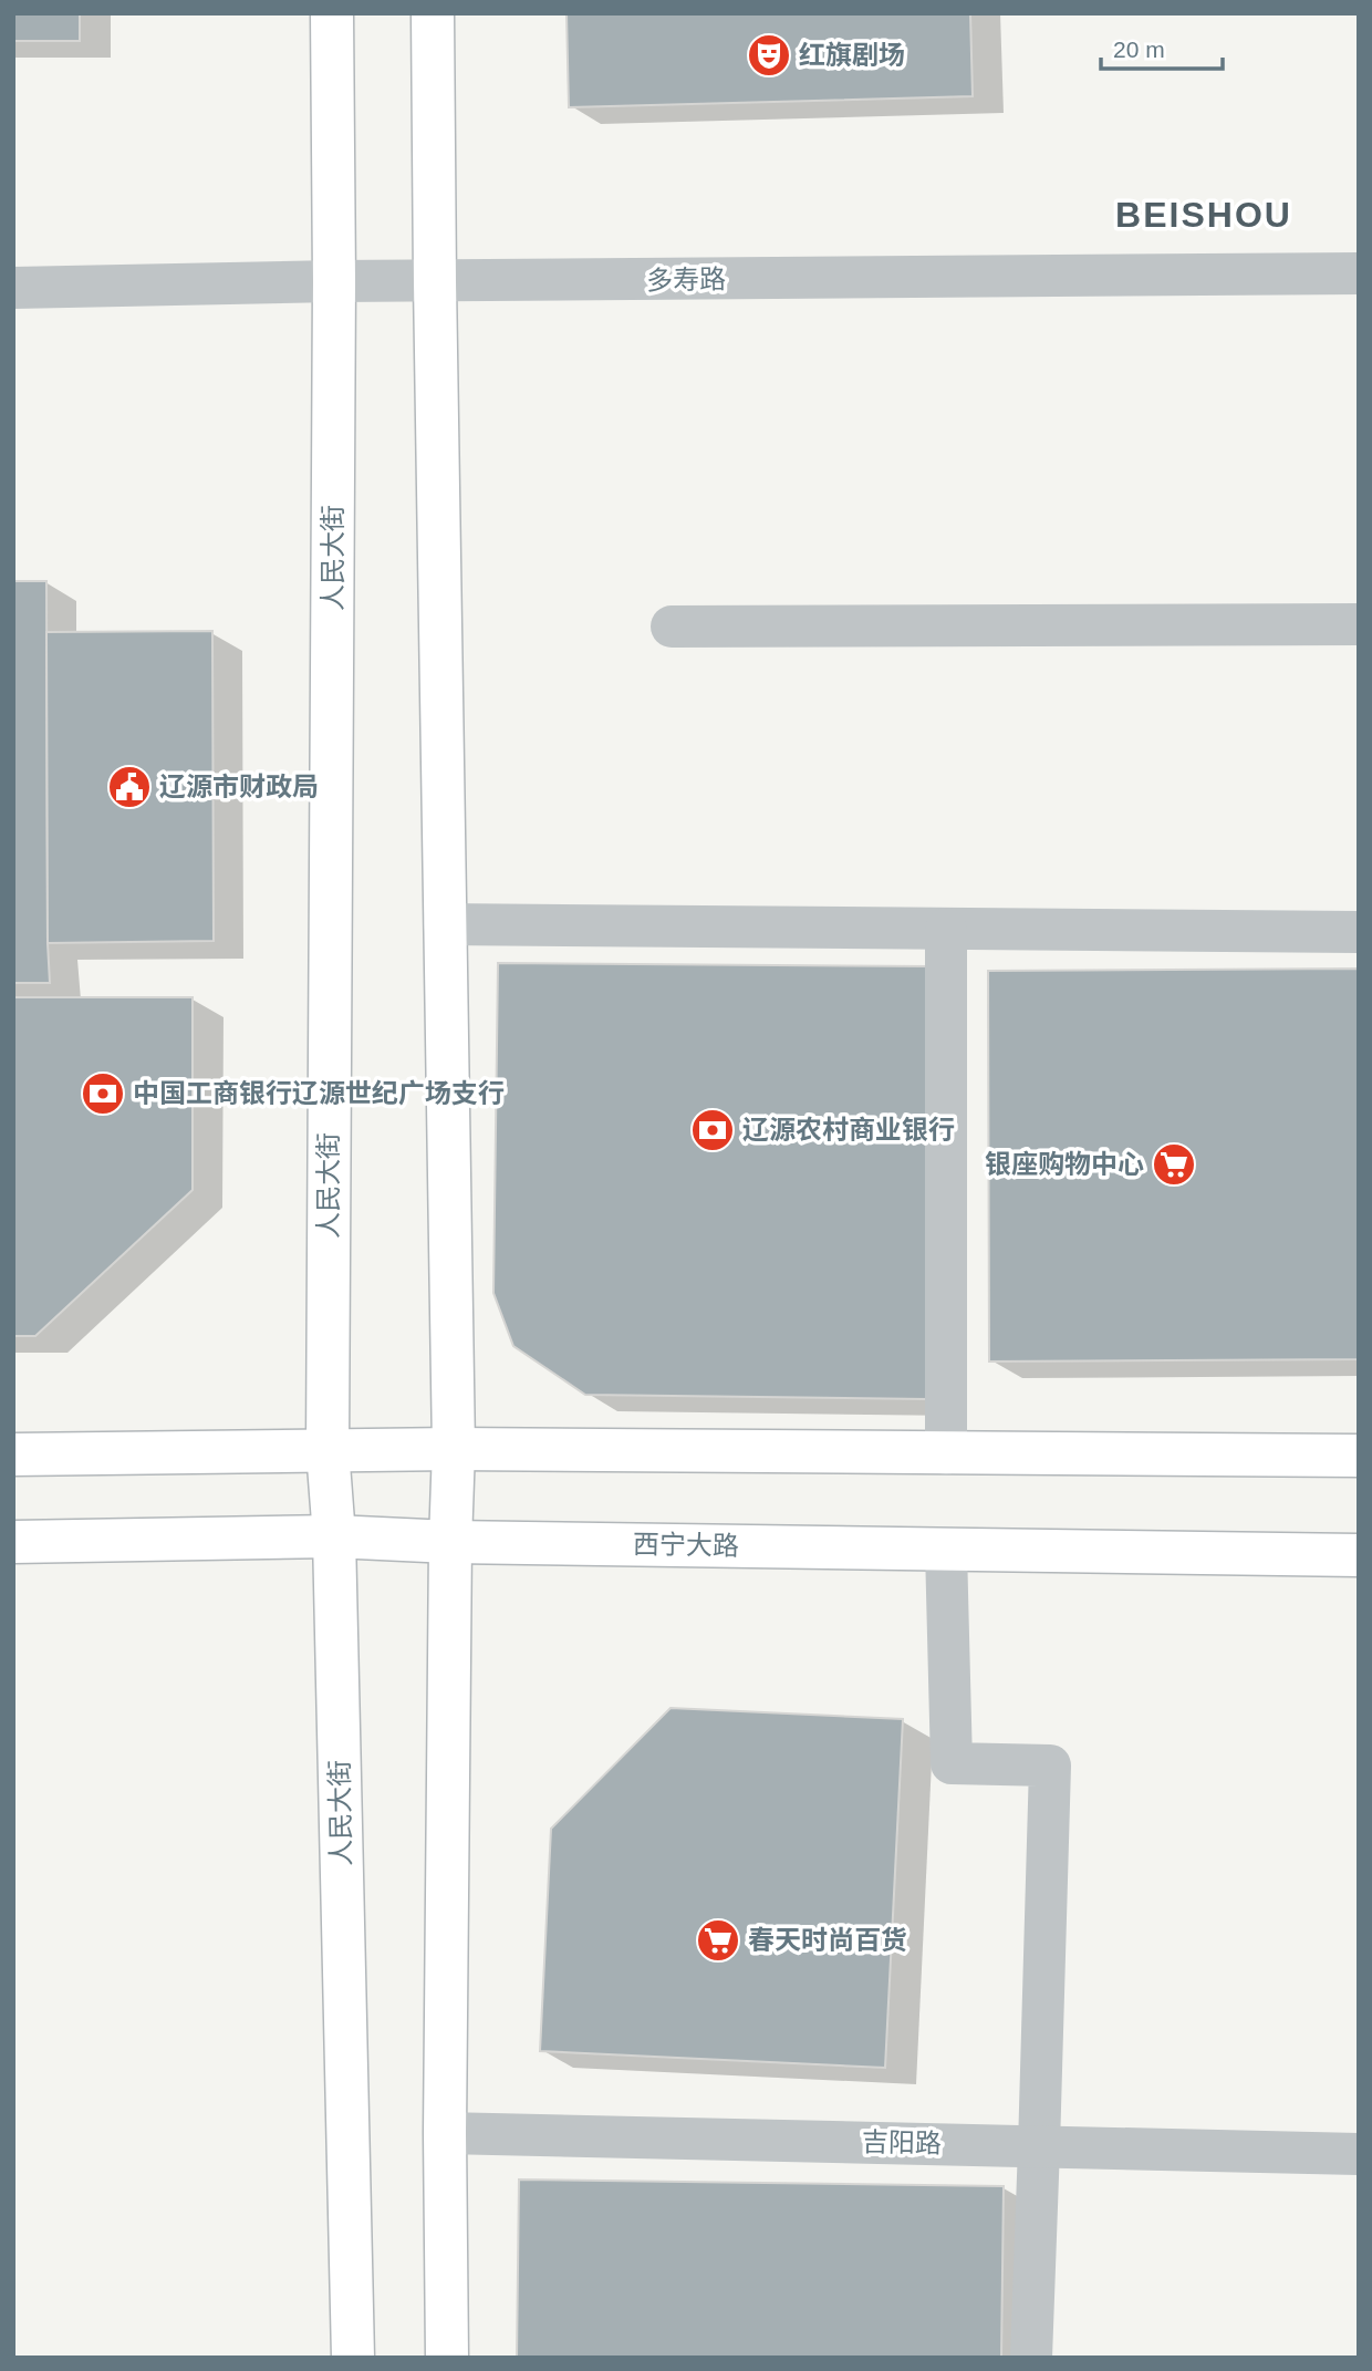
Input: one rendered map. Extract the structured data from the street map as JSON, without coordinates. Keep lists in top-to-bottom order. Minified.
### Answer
{"streets":{"main road":["人民大街","西宁大路"],"street":["多寿路","吉阳路"]},"crossings":[["多寿路","人民大街"],["人民大街","西宁大路"]],"districts":["BEISHOU"],"places":{"theatre":["红旗剧场"],"public building":["辽源市财政局"],"bank":["中国工商银行辽源世纪广场支行","辽源农村商业银行"],"supermarket":["银座购物中心","春天时尚百货"]},"scale_bar":"20 m"}
